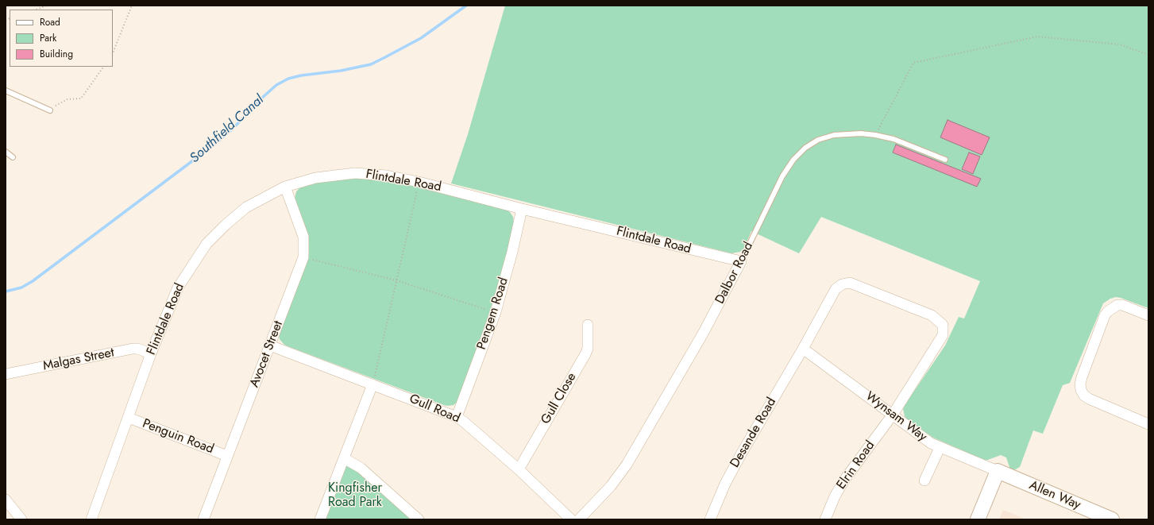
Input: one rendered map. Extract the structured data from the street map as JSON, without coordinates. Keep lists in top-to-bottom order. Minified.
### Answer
{"streets":{"street":["Flintdale Road","Dalbor Road","Pengem Road","Avocet Street","Malgas Street","Gull Close","Gull Road","Wynsam Way","Desande Road","Penguin Road","Elrin Road","Allen Way"]},"crossings":[["Flintdale Road","Dalbor Road"],["Flintdale Road","Pengem Road"],["Flintdale Road","Avocet Street"],["Flintdale Road","Malgas Street"],["Flintdale Road","Penguin Road"],["Pengem Road","Gull Road"],["Avocet Street","Gull Road"],["Avocet Street","Penguin Road"],["Gull Close","Gull Road"],["Wynsam Way","Desande Road"],["Wynsam Way","Elrin Road"],["Wynsam Way","Allen Way"],["Desande Road","Elrin Road"]],"water":["Southfield Canal"],"parks":["Kingfisher Road Park"],"legend":["Road","Park","Building"]}
